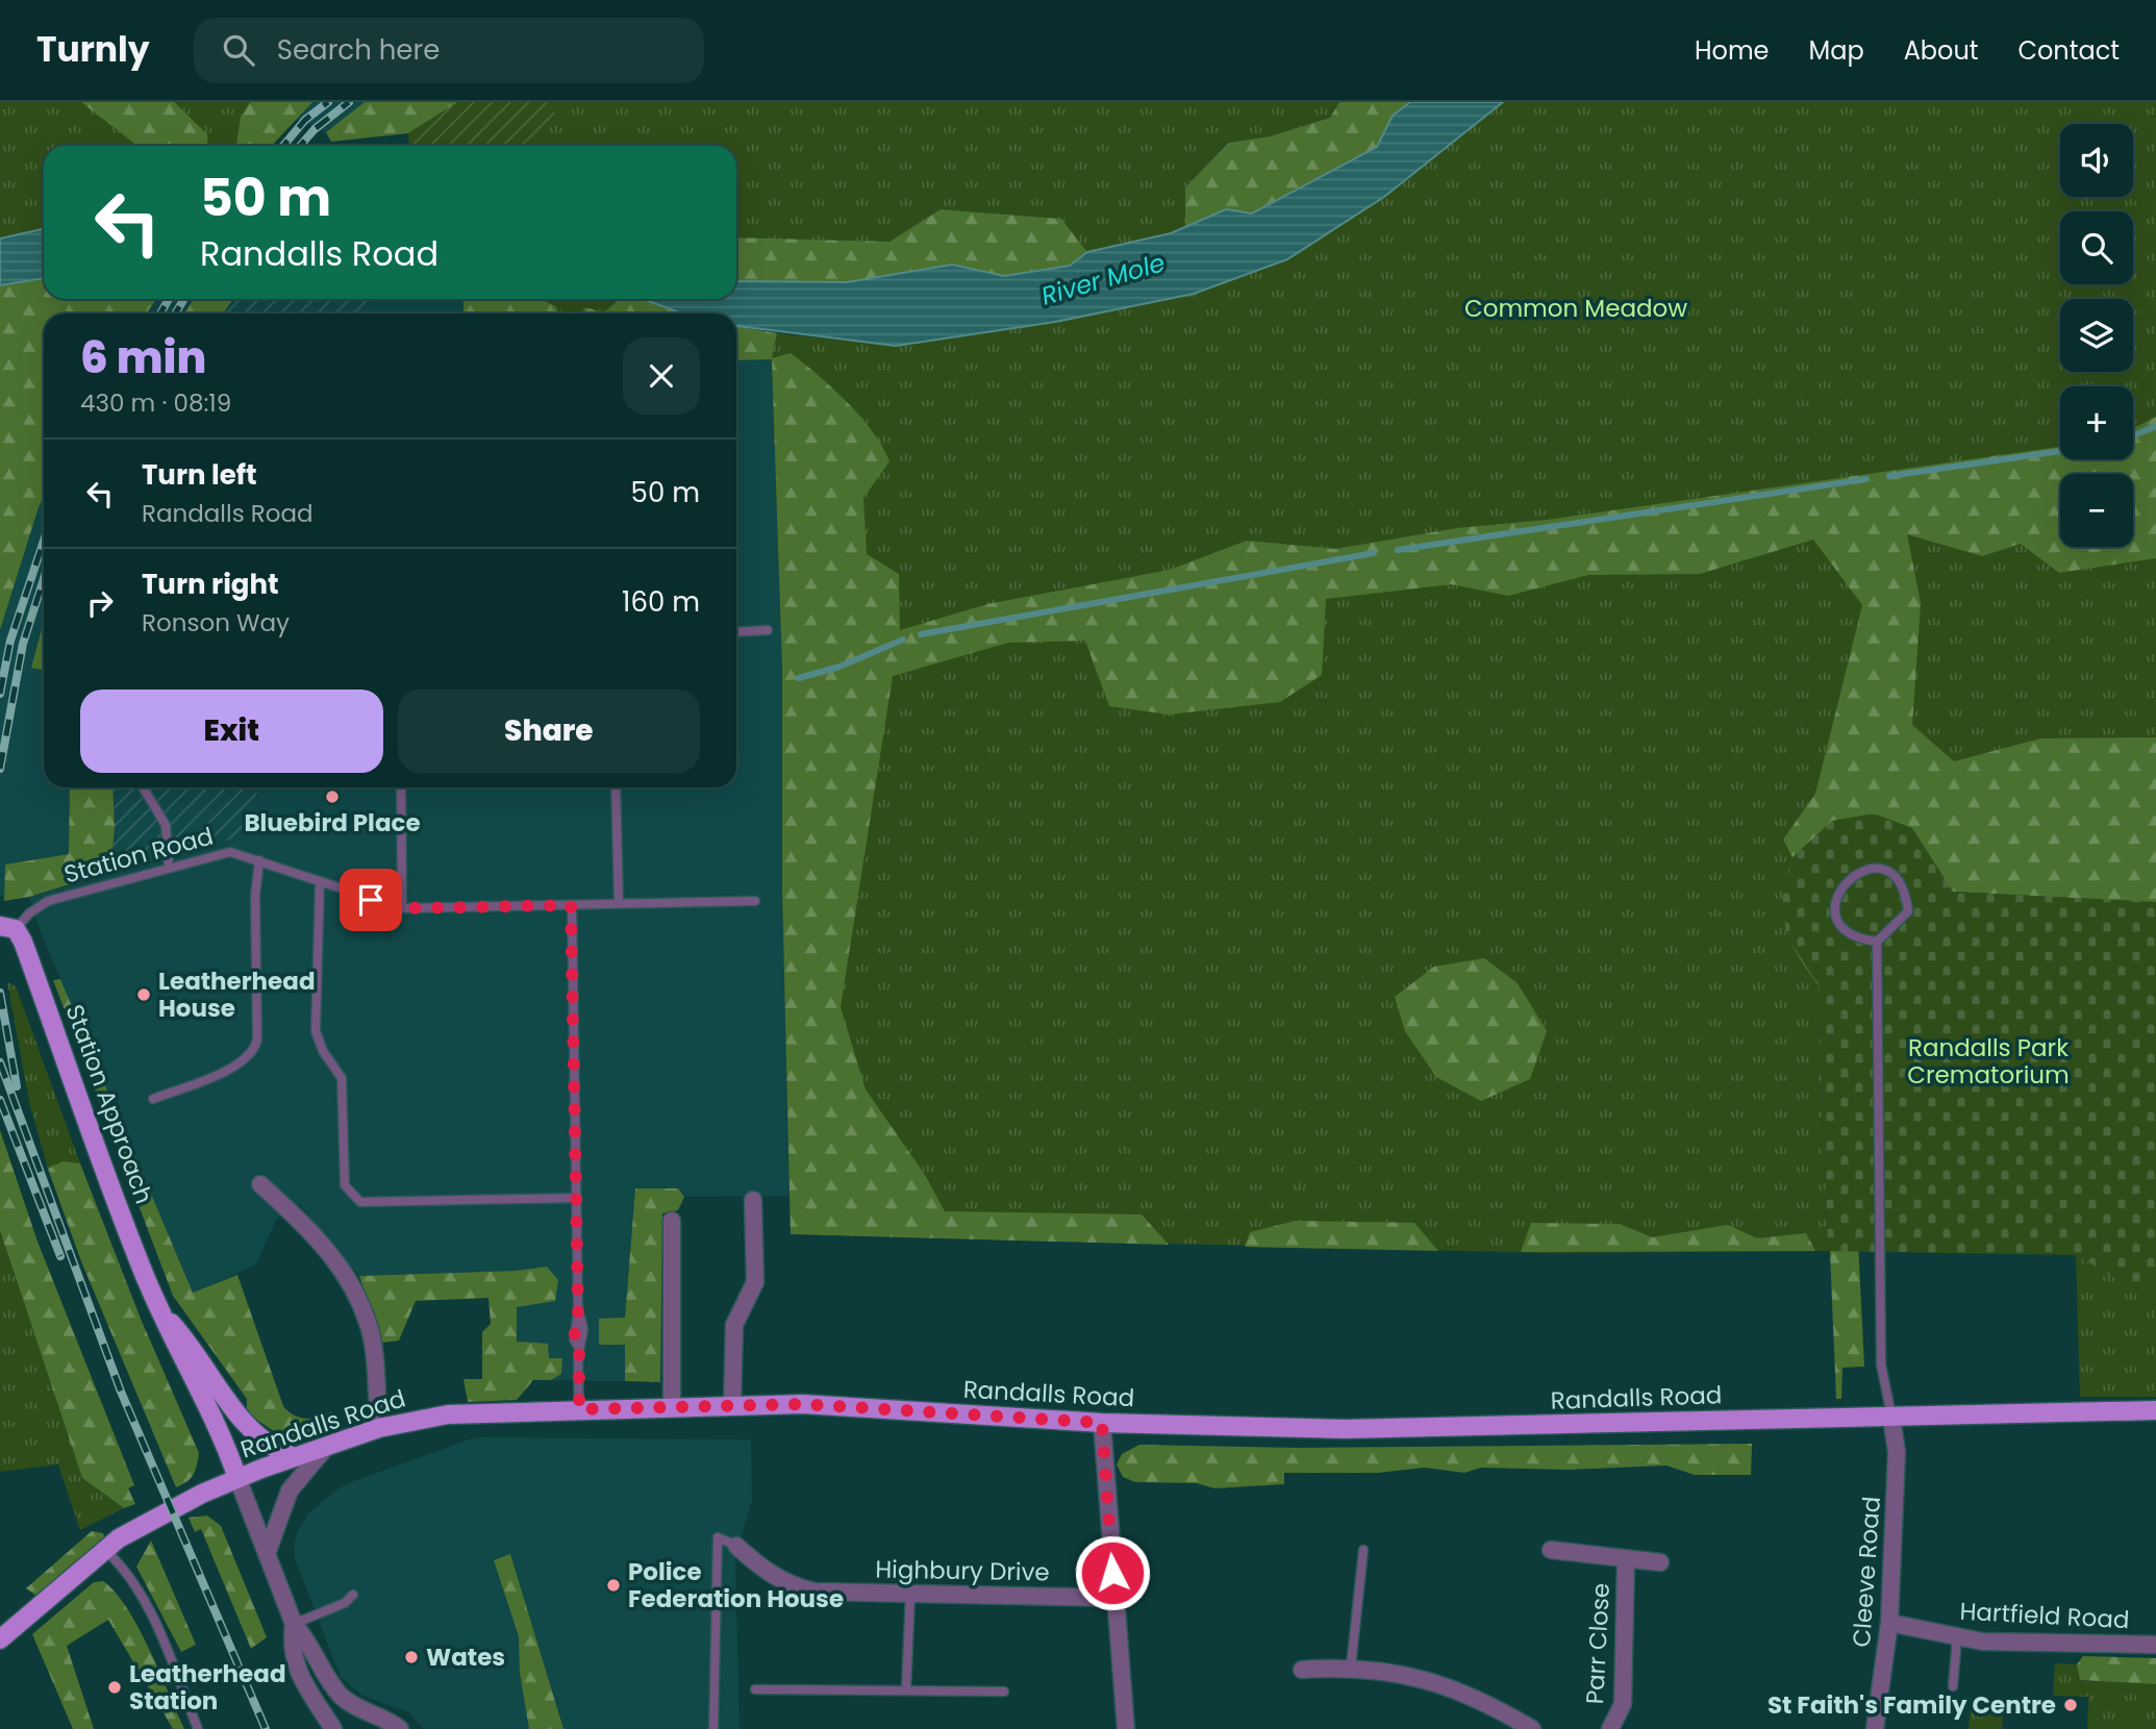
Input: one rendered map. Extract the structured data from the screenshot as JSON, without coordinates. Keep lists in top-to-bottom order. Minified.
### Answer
{"streets":{"main road":["Station Approach","Randalls Road"],"street":["Highbury Drive","Cleeve Road","Hartfield Road","Parr Close"],"lane":["Station Road"]},"crossings":[["Station Road","Station Approach"],["Station Approach","Randalls Road"],["Randalls Road","Cleeve Road"],["Cleeve Road","Hartfield Road"]],"water":["River Mole"],"parks":["Common Meadow","Randalls Park Crematorium"],"places":["Bluebird Place","Leatherhead House","Police Federation House","Wates","Leatherhead Station","St Faith's Family Centre"],"page":{"header":"Turnly","search":"Search here","nav":["Home","Map","About","Contact"],"map_buttons":["+","−"],"turn":["50 m","Randalls Road"],"heading":["6 min","430 m · 08:19"],"list":[{"name":"Turn left","note":"Randalls Road","value":"50 m"},{"name":"Turn right","note":"Ronson Way","value":"160 m"}],"buttons":["Exit","Share"]}}
